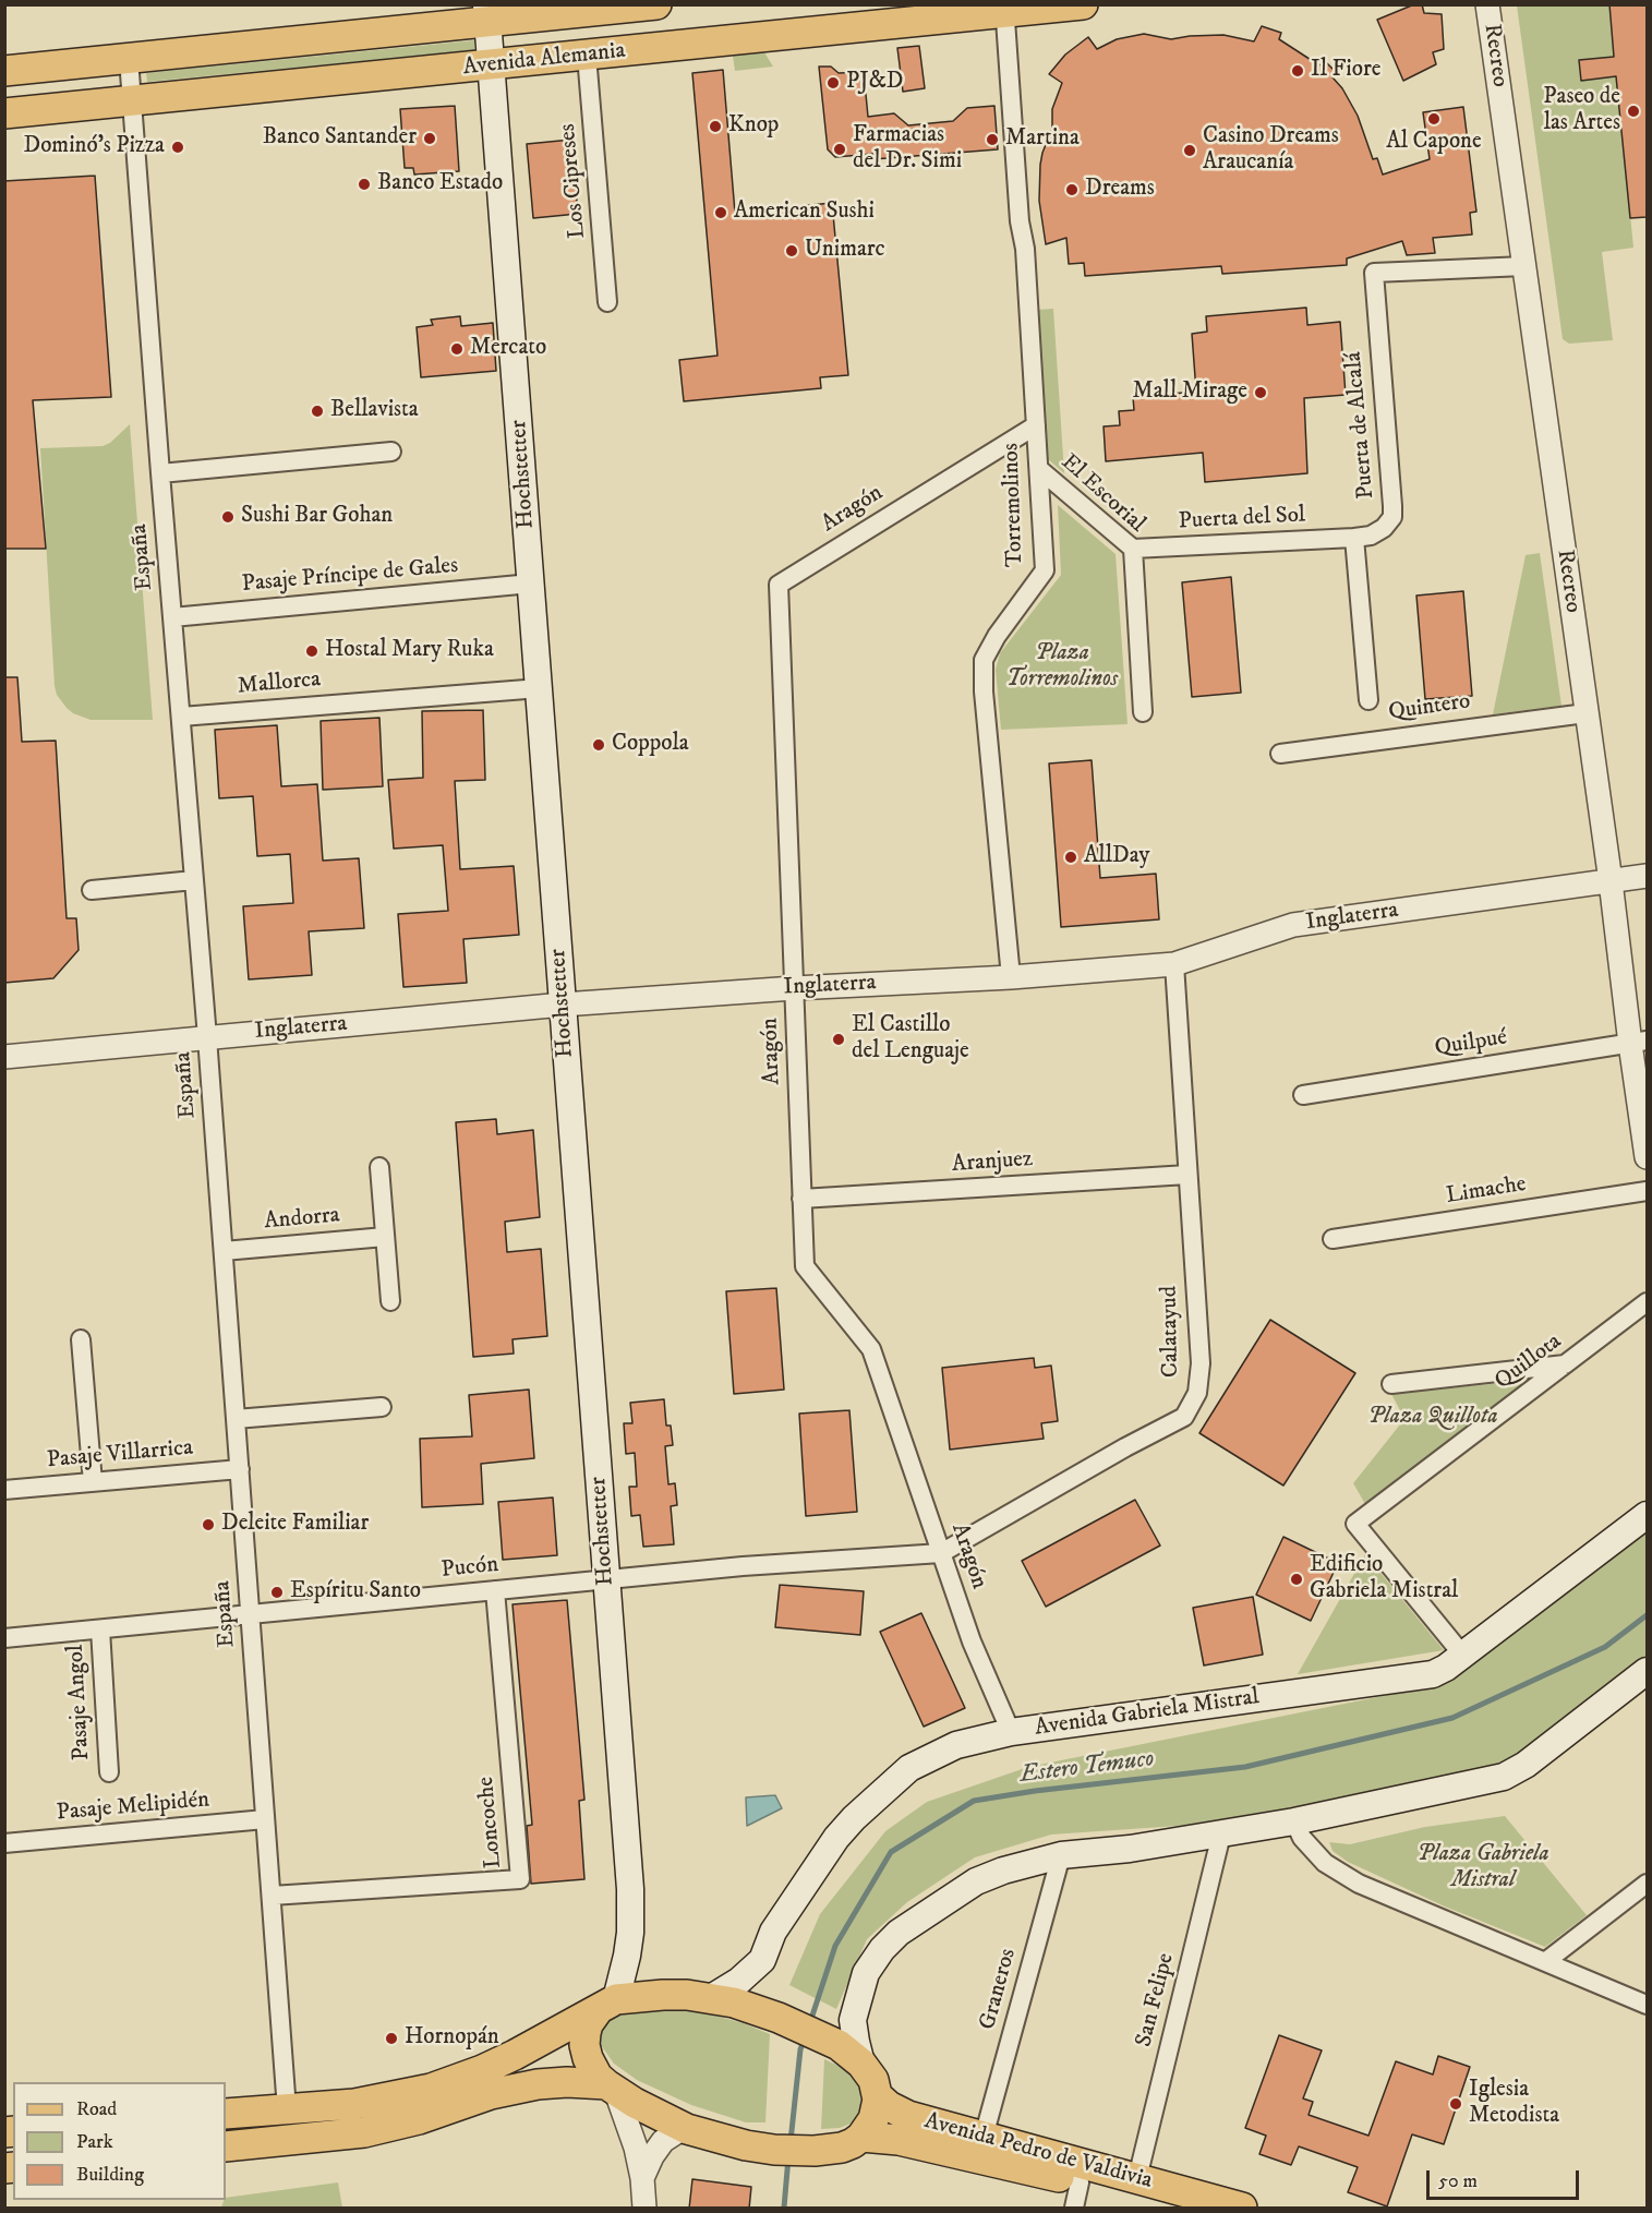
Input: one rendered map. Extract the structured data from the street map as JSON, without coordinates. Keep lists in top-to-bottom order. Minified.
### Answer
{"streets":{"main road":["Avenida Alemania","Hochstetter","Avenida Gabriela Mistral","Avenida Pedro de Valdivia"],"street":["Recreo","Los Cipreses","Puerta de Alcalá","El Escorial","Torremolinos","Aragón","Puerta del Sol","España","Pasaje Príncipe de Gales","Mallorca","Quintero","Inglaterra","Quilpué","Aranjuez","Limache","Andorra","Calatayud","Quillota","Pasaje Villarrica","Pucón","Pasaje Angol","Pasaje Melipidén","Loncoche","Graneros","San Felipe"]},"crossings":[["Recreo","Puerta de Alcalá"],["Recreo","Quintero"],["Recreo","Inglaterra"],["Recreo","Quilpué"],["Avenida Alemania","Los Cipreses"],["Avenida Alemania","Hochstetter"],["Avenida Alemania","Torremolinos"],["Avenida Alemania","España"],["Puerta de Alcalá","Puerta del Sol"],["Hochstetter","Pasaje Príncipe de Gales"],["Hochstetter","Mallorca"],["Hochstetter","Inglaterra"],["Hochstetter","Pucón"],["Hochstetter","Avenida Pedro de Valdivia"],["El Escorial","Torremolinos"],["El Escorial","Puerta del Sol"],["Torremolinos","Aragón"],["Torremolinos","Inglaterra"],["Aragón","Inglaterra"],["Aragón","Aranjuez"],["Aragón","Calatayud"],["Aragón","Pucón"],["Aragón","Avenida Gabriela Mistral"],["España","Pasaje Príncipe de Gales"],["España","Mallorca"],["España","Inglaterra"],["España","Andorra"],["España","Pasaje Villarrica"],["España","Pucón"],["España","Pasaje Melipidén"],["España","Loncoche"],["Inglaterra","Calatayud"],["Aranjuez","Calatayud"],["Calatayud","Pucón"],["Quillota","Avenida Gabriela Mistral"],["Pucón","Pasaje Angol"],["Pucón","Loncoche"],["Graneros","Avenida Pedro de Valdivia"],["San Felipe","Avenida Pedro de Valdivia"]],"water":["Estero Temuco"],"parks":["Plaza Torremolinos","Plaza Quillota","Plaza Gabriela Mistral"],"places":["Il Fiore","PJ&D","Paseo de las Artes","Al Capone","Knop","Banco Santander","Martina","Dominó's Pizza","Farmacias del Dr. Simi","Casino Dreams Araucanía","Banco Estado","Dreams","American Sushi","Unimarc","Mercato","Mall Mirage","Bellavista","Sushi Bar Gohan","Hostal Mary Ruka","Coppola","AllDay","El Castillo del Lenguaje","Deleite Familiar","Edificio Gabriela Mistral","Espíritu Santo","Hornopán","Iglesia Metodista"],"legend":["Road","Park","Building"],"scale_bar":"50 m"}
